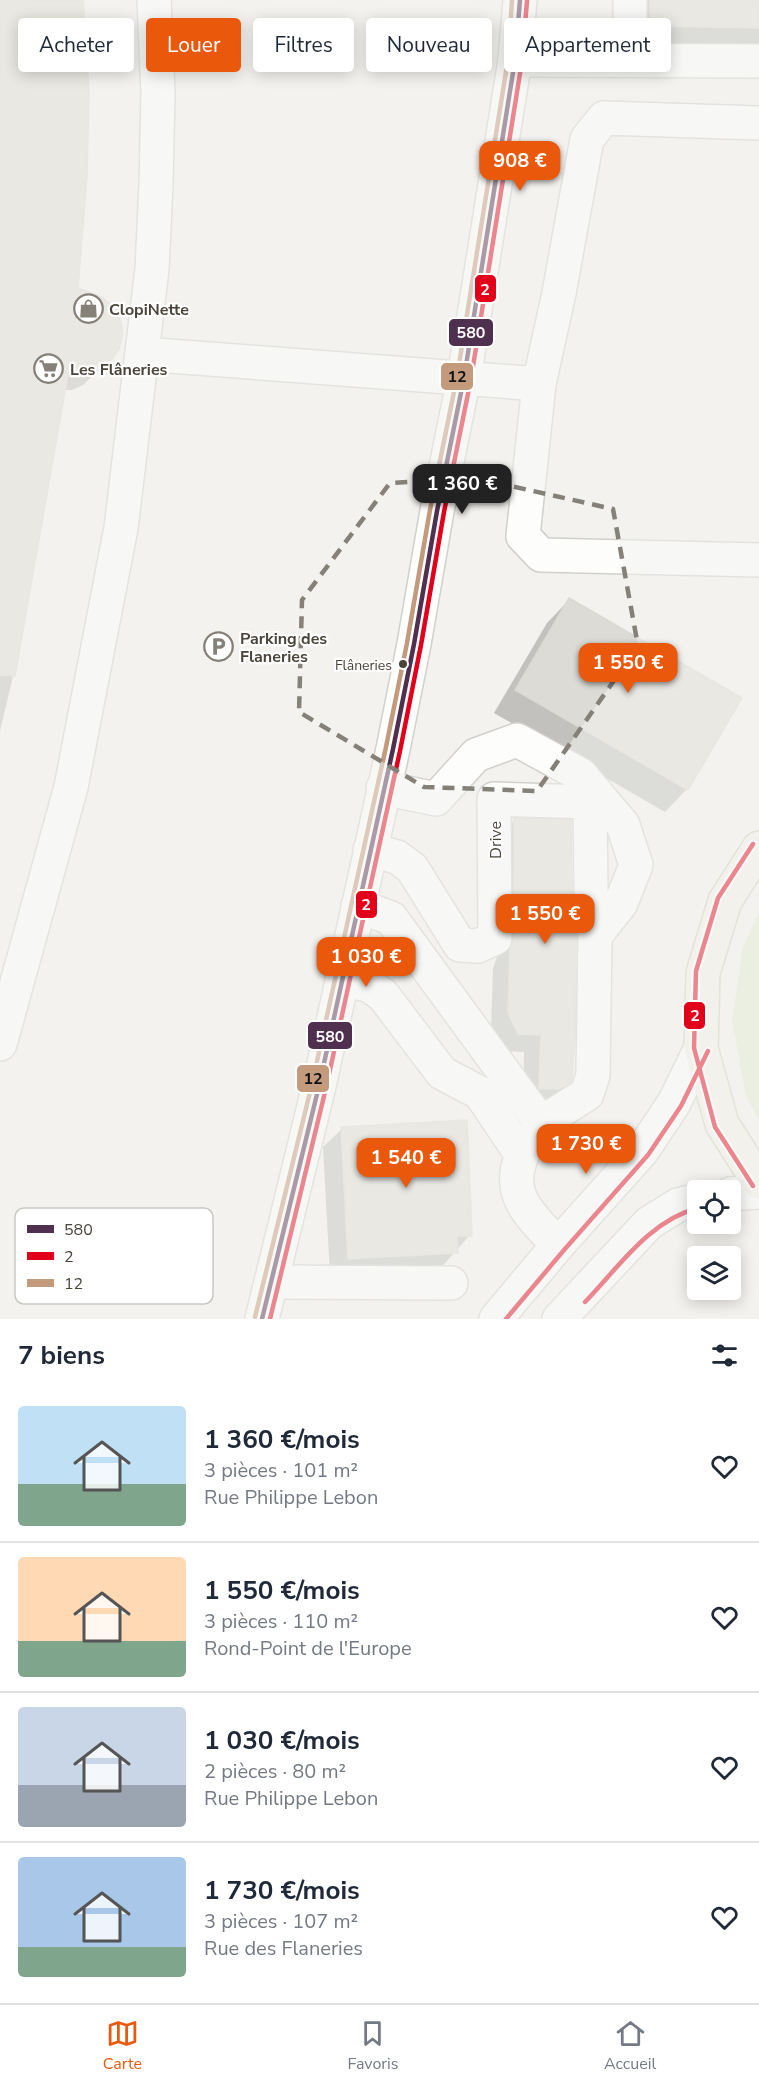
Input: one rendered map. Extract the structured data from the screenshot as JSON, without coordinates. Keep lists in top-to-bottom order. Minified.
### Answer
{"streets":{"street":["Drive"]},"places":{"shop":["ClopiNette"],"supermarket":["Les Flâneries"],"parking":["Parking des Flaneries"],"other":["Flâneries"]},"lines":["transit line 580","transit line 12","transit line 2"],"legend":["580","2","12"],"page":{"chip":["Acheter","Louer","Filtres","Nouveau","Appartement"],"price":["908 €","1 360 €","1 550 €","1 550 €","1 030 €","1 730 €","1 540 €"],"heading":"7 biens","list":[{"name":"1 360 €/mois","note":"3 pièces · 101 m² · Rue Philippe Lebon"},{"name":"1 550 €/mois","note":"3 pièces · 110 m² · Rond-Point de l'Europe"},{"name":"1 030 €/mois","note":"2 pièces · 80 m² · Rue Philippe Lebon"},{"name":"1 730 €/mois","note":"3 pièces · 107 m² · Rue des Flaneries"}],"tabs":["Carte","Favoris","Accueil"]}}
